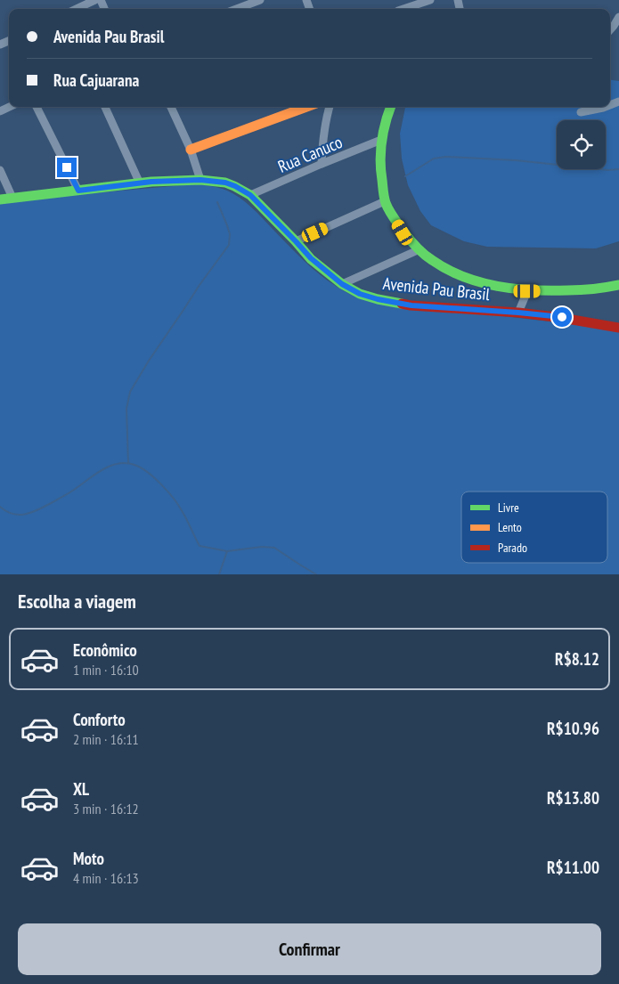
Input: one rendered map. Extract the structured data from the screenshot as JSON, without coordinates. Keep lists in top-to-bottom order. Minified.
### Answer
{"streets":{"main road":["Avenida Pau Brasil"],"street":["Rua Canuco"]},"crossings":[["Rua Canuco","Avenida Pau Brasil"]],"legend":["Livre","Lento","Parado"],"page":{"banner":["Avenida Pau Brasil","Rua Cajuarana"],"heading":"Escolha a viagem","list":[{"name":"Econômico","note":"1 min · 16:10","value":"R$8.12"},{"name":"Conforto","note":"2 min · 16:11","value":"R$10.96"},{"name":"XL","note":"3 min · 16:12","value":"R$13.80"},{"name":"Moto","note":"4 min · 16:13","value":"R$11.00"}],"buttons":"Confirmar"}}
